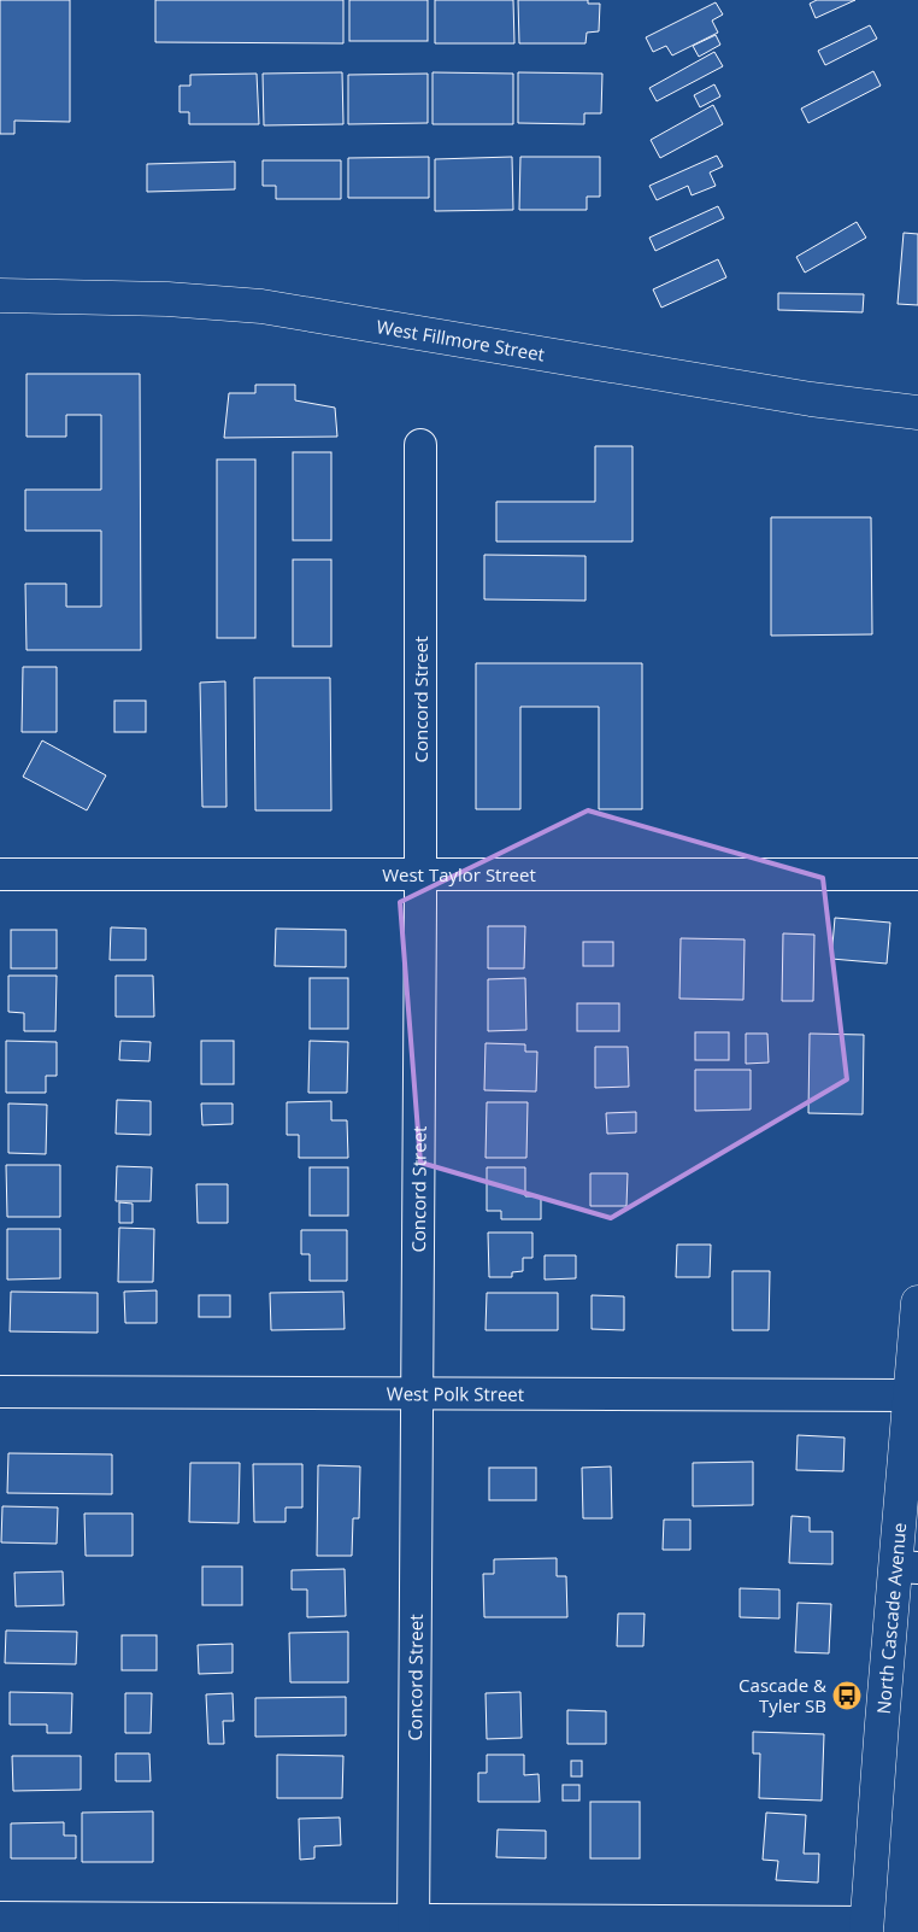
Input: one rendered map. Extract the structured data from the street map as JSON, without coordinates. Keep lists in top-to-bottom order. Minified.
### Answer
{"streets":{"main road":["West Fillmore Street","North Cascade Avenue"],"street":["Concord Street","West Taylor Street","West Polk Street"]},"crossings":[["Concord Street","West Taylor Street"],["Concord Street","West Polk Street"],["West Polk Street","North Cascade Avenue"]],"places":{"bus stop":["Cascade & Tyler SB"]}}
